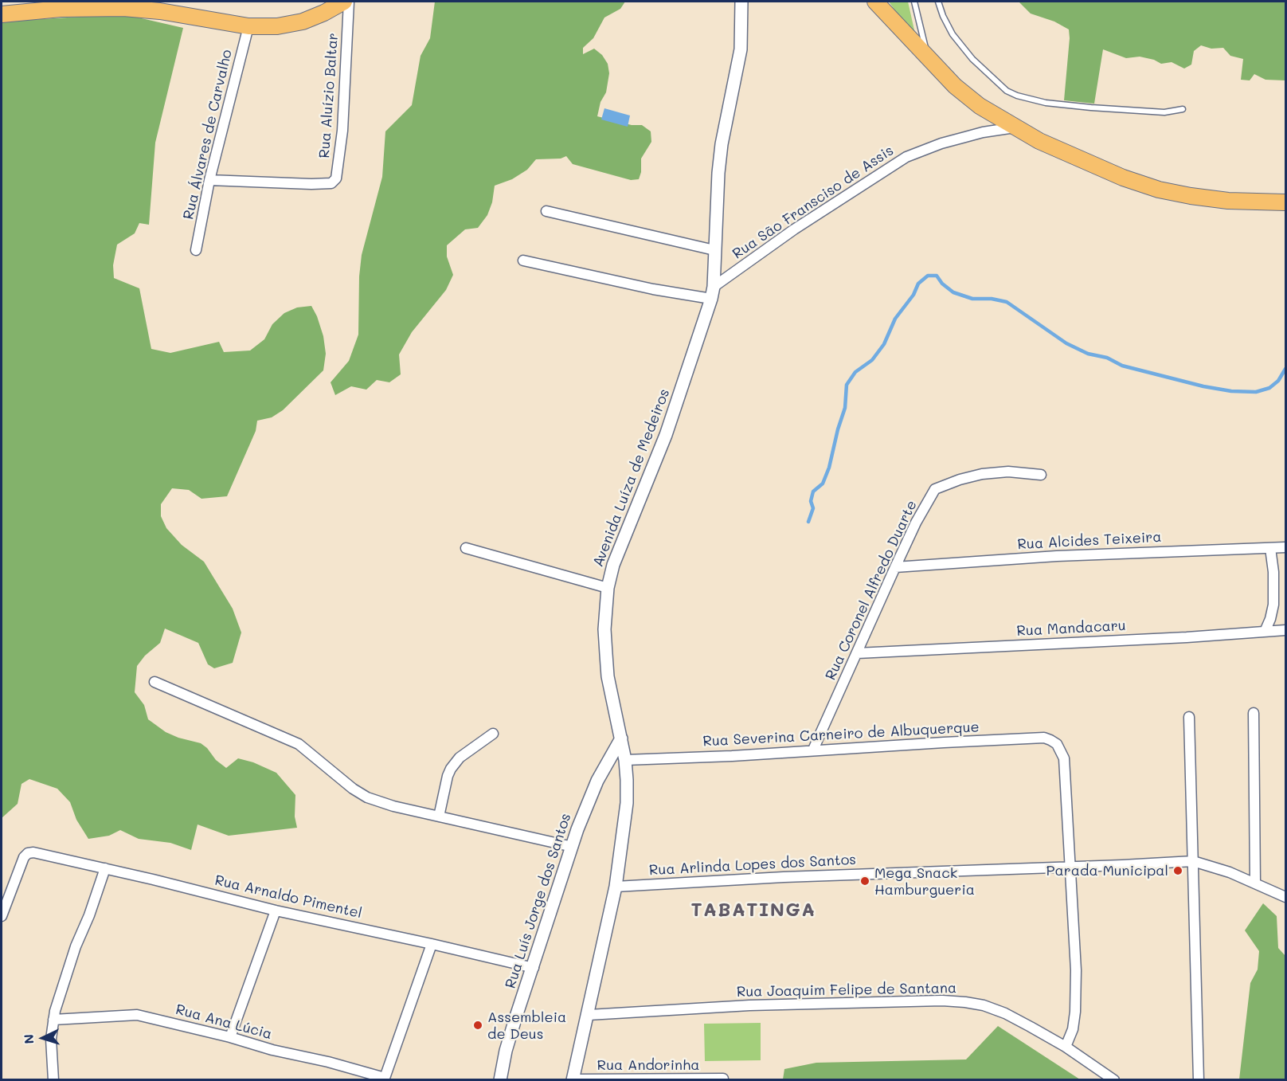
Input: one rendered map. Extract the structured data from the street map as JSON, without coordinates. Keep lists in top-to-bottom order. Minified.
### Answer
{"streets":{"street":["Rua Aluízio Baltar","Rua Álvares de Carvalho","Rua São Fransciso de Assis","Avenida Luíza de Medeiros","Rua Alcides Teixeira","Rua Coronel Alfredo Duarte","Rua Mandacaru","Rua Severina Carneiro de Albuquerque","Rua Arlinda Lopes dos Santos","Rua Arnaldo Pimentel","Rua Luís Jorge dos Santos","Rua Joaquim Felipe de Santana","Rua Ana Lúcia","Rua Andorinha"]},"crossings":[["Rua Aluízio Baltar","Rua Álvares de Carvalho"],["Rua São Fransciso de Assis","Avenida Luíza de Medeiros"],["Avenida Luíza de Medeiros","Rua Severina Carneiro de Albuquerque"],["Avenida Luíza de Medeiros","Rua Arlinda Lopes dos Santos"],["Avenida Luíza de Medeiros","Rua Luís Jorge dos Santos"],["Avenida Luíza de Medeiros","Rua Joaquim Felipe de Santana"],["Avenida Luíza de Medeiros","Rua Andorinha"],["Rua Alcides Teixeira","Rua Coronel Alfredo Duarte"],["Rua Coronel Alfredo Duarte","Rua Mandacaru"],["Rua Coronel Alfredo Duarte","Rua Severina Carneiro de Albuquerque"],["Rua Severina Carneiro de Albuquerque","Rua Arlinda Lopes dos Santos"],["Rua Arnaldo Pimentel","Rua Luís Jorge dos Santos"]],"districts":["TABATINGA"],"places":["Parada Municipal","Mega Snack Hamburgueria","Assembleia de Deus"],"north":"left"}
